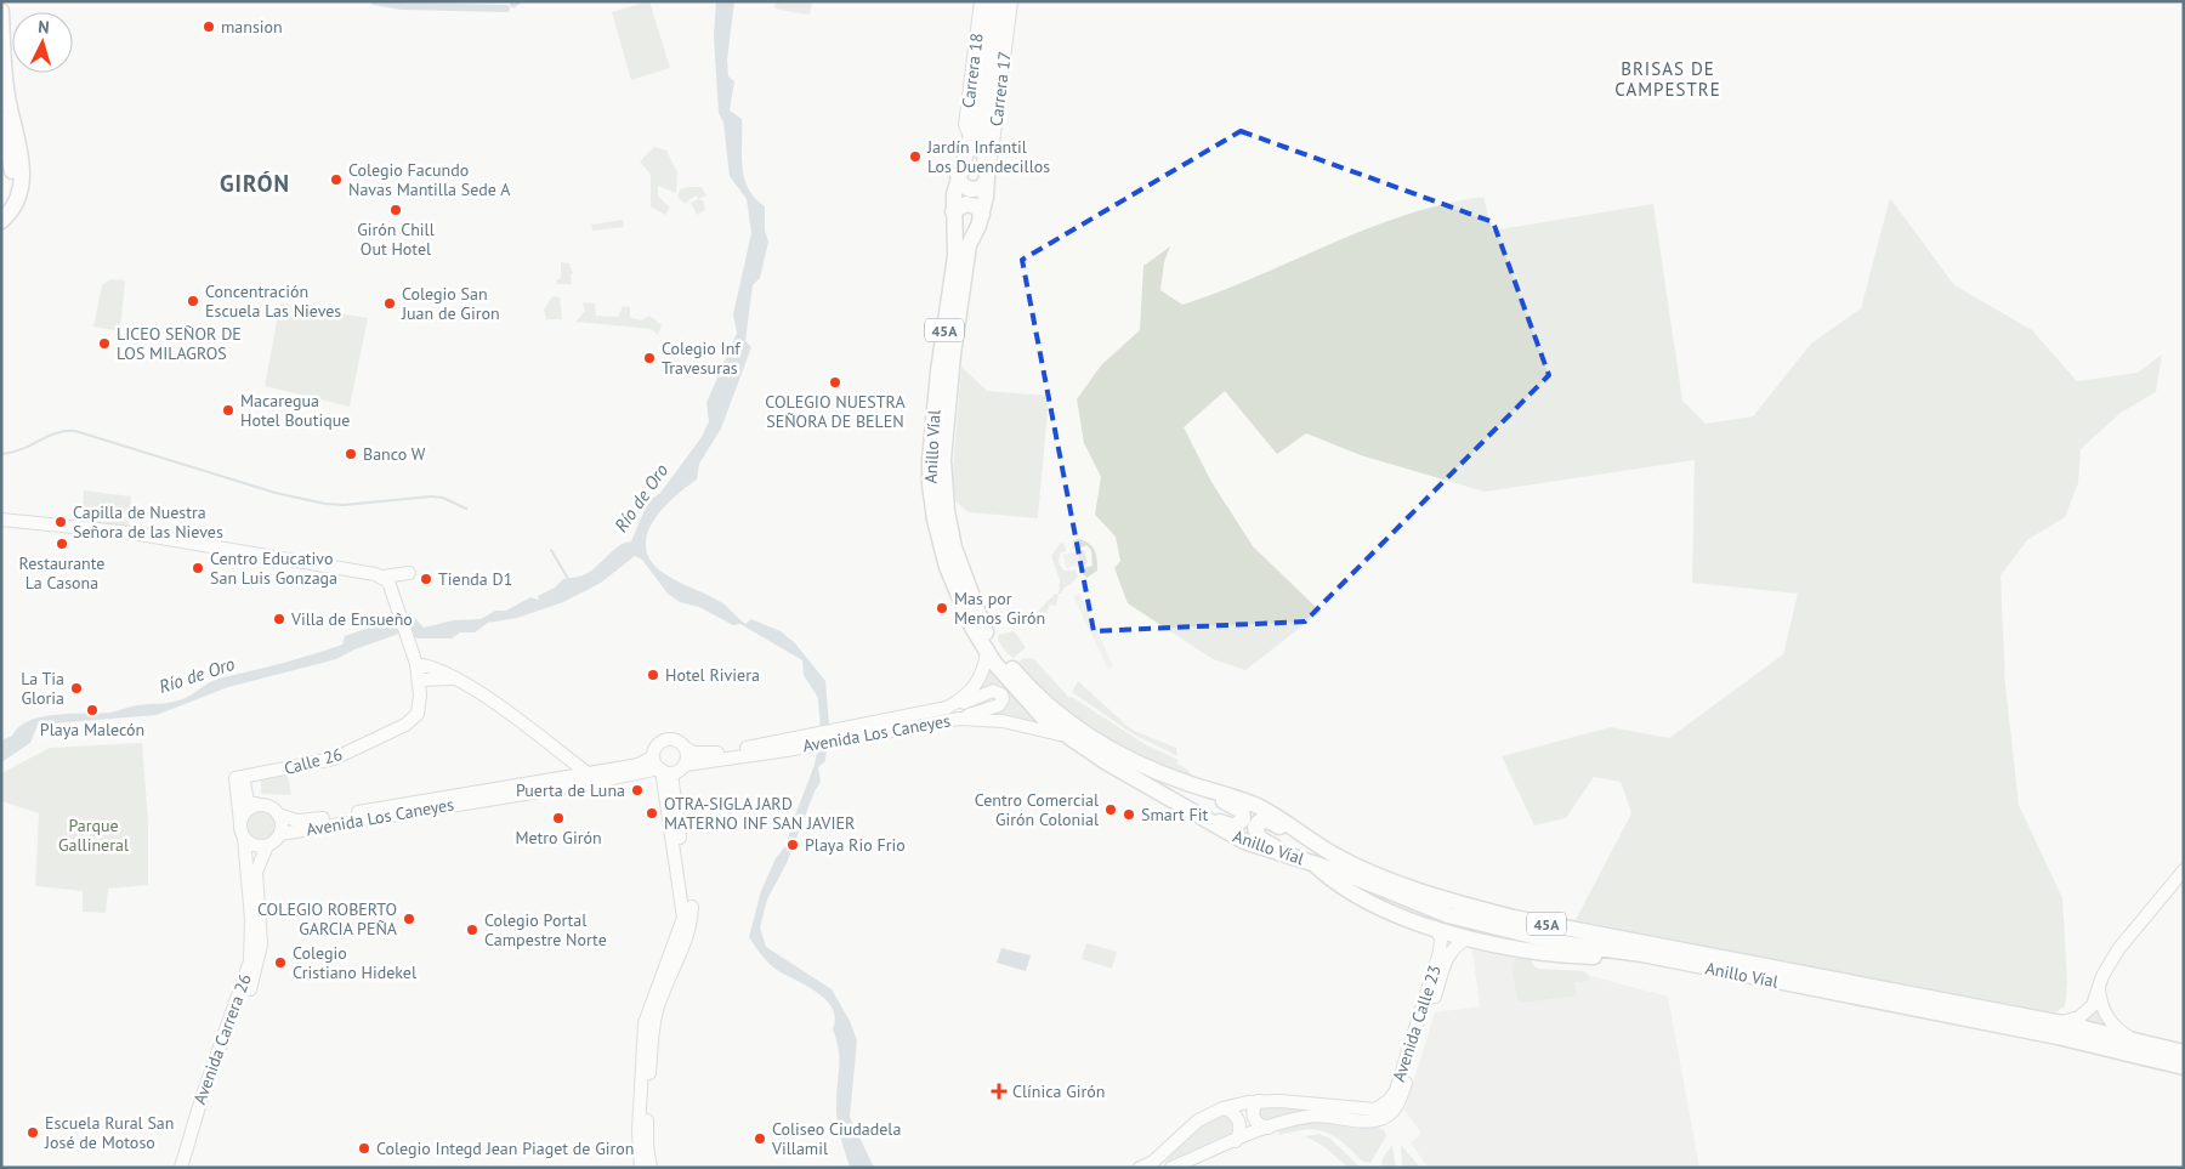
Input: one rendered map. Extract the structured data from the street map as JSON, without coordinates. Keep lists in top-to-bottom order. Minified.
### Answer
{"streets":{"highway":["45A","Anillo Víal"],"street":["Carrera 18","Carrera 17","Avenida Los Caneyes","Calle 26","Avenida Calle 23","Avenida Carrera 26"]},"crossings":[["Carrera 18","Anillo Víal"],["Carrera 17","Anillo Víal"],["Anillo Víal","Avenida Los Caneyes"],["Avenida Los Caneyes","Avenida Carrera 26"]],"districts":["BRISAS DE CAMPESTRE","GIRÓN"],"water":["Río de Oro"],"parks":["Parque Gallineral"],"places":{"other":["mansion","Jardín Infantil Los Duendecillos","Colegio Facundo Navas Mantilla Sede A","Girón Chill Out Hotel","Concentración Escuela Las Nieves","Colegio San Juan de Giron","LICEO SEÑOR DE LOS MILAGROS","Colegio Inf Travesuras","COLEGIO NUESTRA SEÑORA DE BELEN","Macaregua Hotel Boutique","Banco W","Capilla de Nuestra Señora de las Nieves","Restaurante La Casona","Centro Educativo San Luis Gonzaga","Tienda D1","Mas por Menos Girón","Villa de Ensueño","Hotel Riviera","La Tia Gloria","Playa Malecón","Puerta de Luna","Centro Comercial Girón Colonial","OTRA-SIGLA JARD MATERNO INF SAN JAVIER","Smart Fit","Metro Girón","Playa Rio Frio","COLEGIO ROBERTO GARCIA PEÑA","Colegio Portal Campestre Norte","Colegio Cristiano Hidekel","Escuela Rural San José de Motoso","Coliseo Ciudadela Villamil","Colegio Integd Jean Piaget de Giron"],"health":["Clínica Girón"]},"north":"top"}
